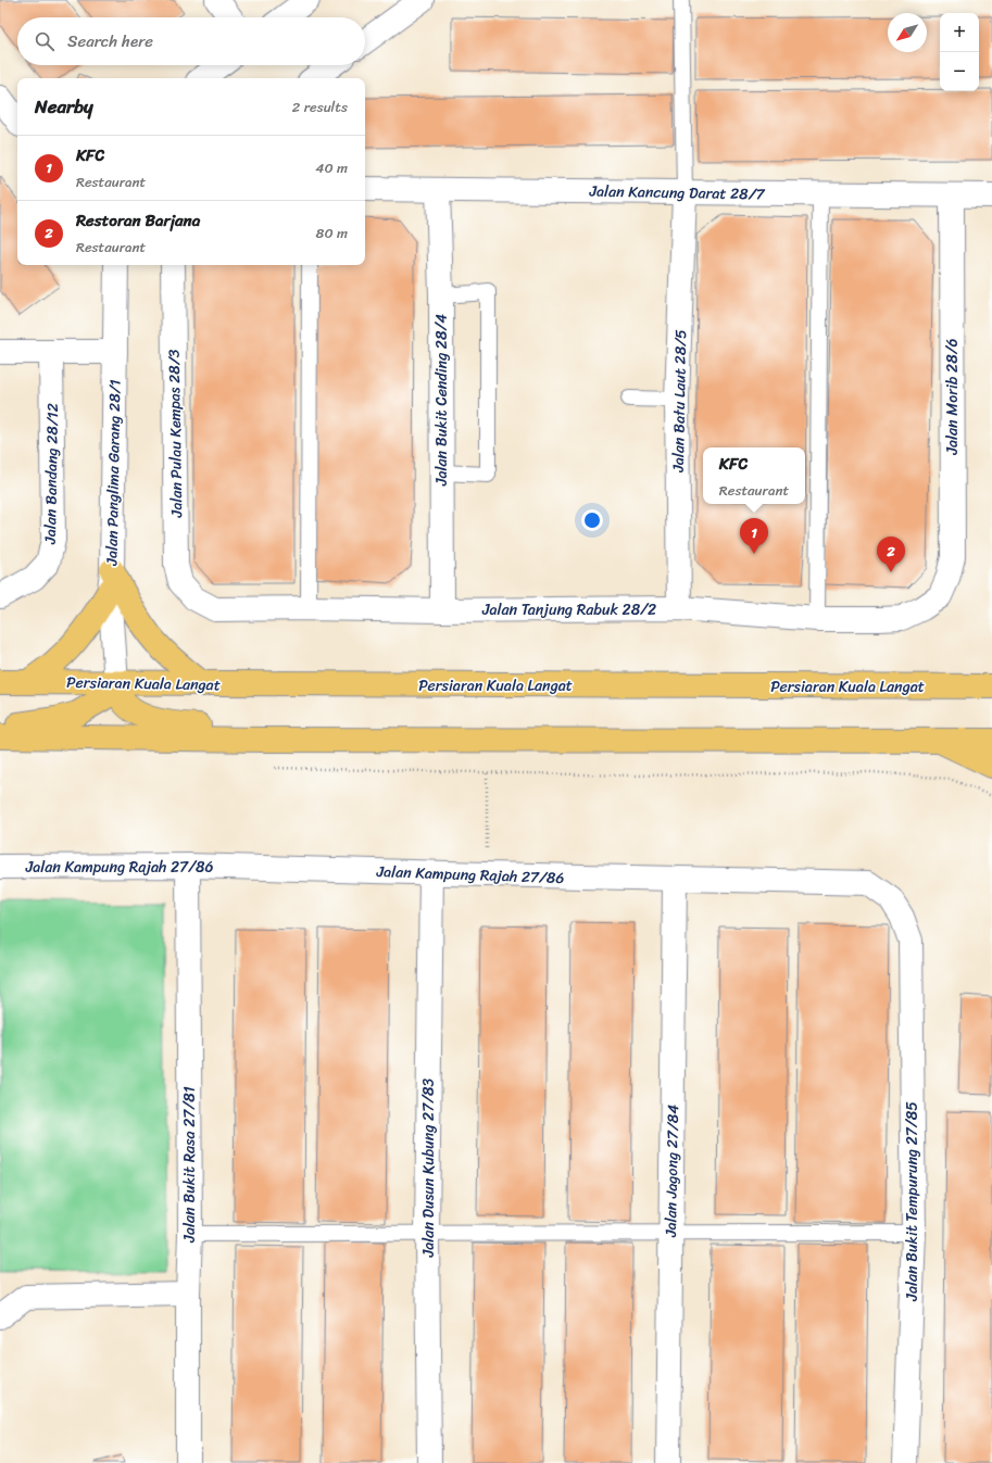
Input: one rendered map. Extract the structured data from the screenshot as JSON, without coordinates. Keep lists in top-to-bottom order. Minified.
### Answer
{"streets":{"main road":["Persiaran Kuala Langat"],"street":["Jalan Kancung Darat 28/7","Jalan Morib 28/6","Jalan Bukit Cending 28/4","Jalan Batu Laut 28/5","Jalan Pulau Kempas 28/3","Jalan Panglima Garang 28/1","Jalan Bandang 28/12","Jalan Tanjung Rabuk 28/2","Jalan Kampung Rajah 27/86","Jalan Bukit Rasa 27/81","Jalan Dusun Kubung 27/83","Jalan Jagong 27/84","Jalan Bukit Tempurung 27/85"]},"crossings":[["Jalan Kancung Darat 28/7","Jalan Morib 28/6"],["Jalan Kancung Darat 28/7","Jalan Bukit Cending 28/4"],["Jalan Kancung Darat 28/7","Jalan Batu Laut 28/5"],["Jalan Morib 28/6","Jalan Tanjung Rabuk 28/2"],["Jalan Bukit Cending 28/4","Jalan Tanjung Rabuk 28/2"],["Jalan Batu Laut 28/5","Jalan Tanjung Rabuk 28/2"],["Jalan Pulau Kempas 28/3","Jalan Tanjung Rabuk 28/2"],["Jalan Panglima Garang 28/1","Persiaran Kuala Langat"],["Jalan Kampung Rajah 27/86","Jalan Bukit Rasa 27/81"],["Jalan Kampung Rajah 27/86","Jalan Dusun Kubung 27/83"],["Jalan Kampung Rajah 27/86","Jalan Jagong 27/84"],["Jalan Kampung Rajah 27/86","Jalan Bukit Tempurung 27/85"]],"north":"bottom left","page":{"map_buttons":["+","−"],"search":"Search here","heading":["Nearby","2 results"],"list":[{"mark":"1","name":"KFC","note":"Restaurant","value":"40 m"},{"mark":"2","name":"Restoran Barjana","note":"Restaurant","value":"80 m"}],"popup":["KFC","Restaurant"],"pins":["1","2"]}}
